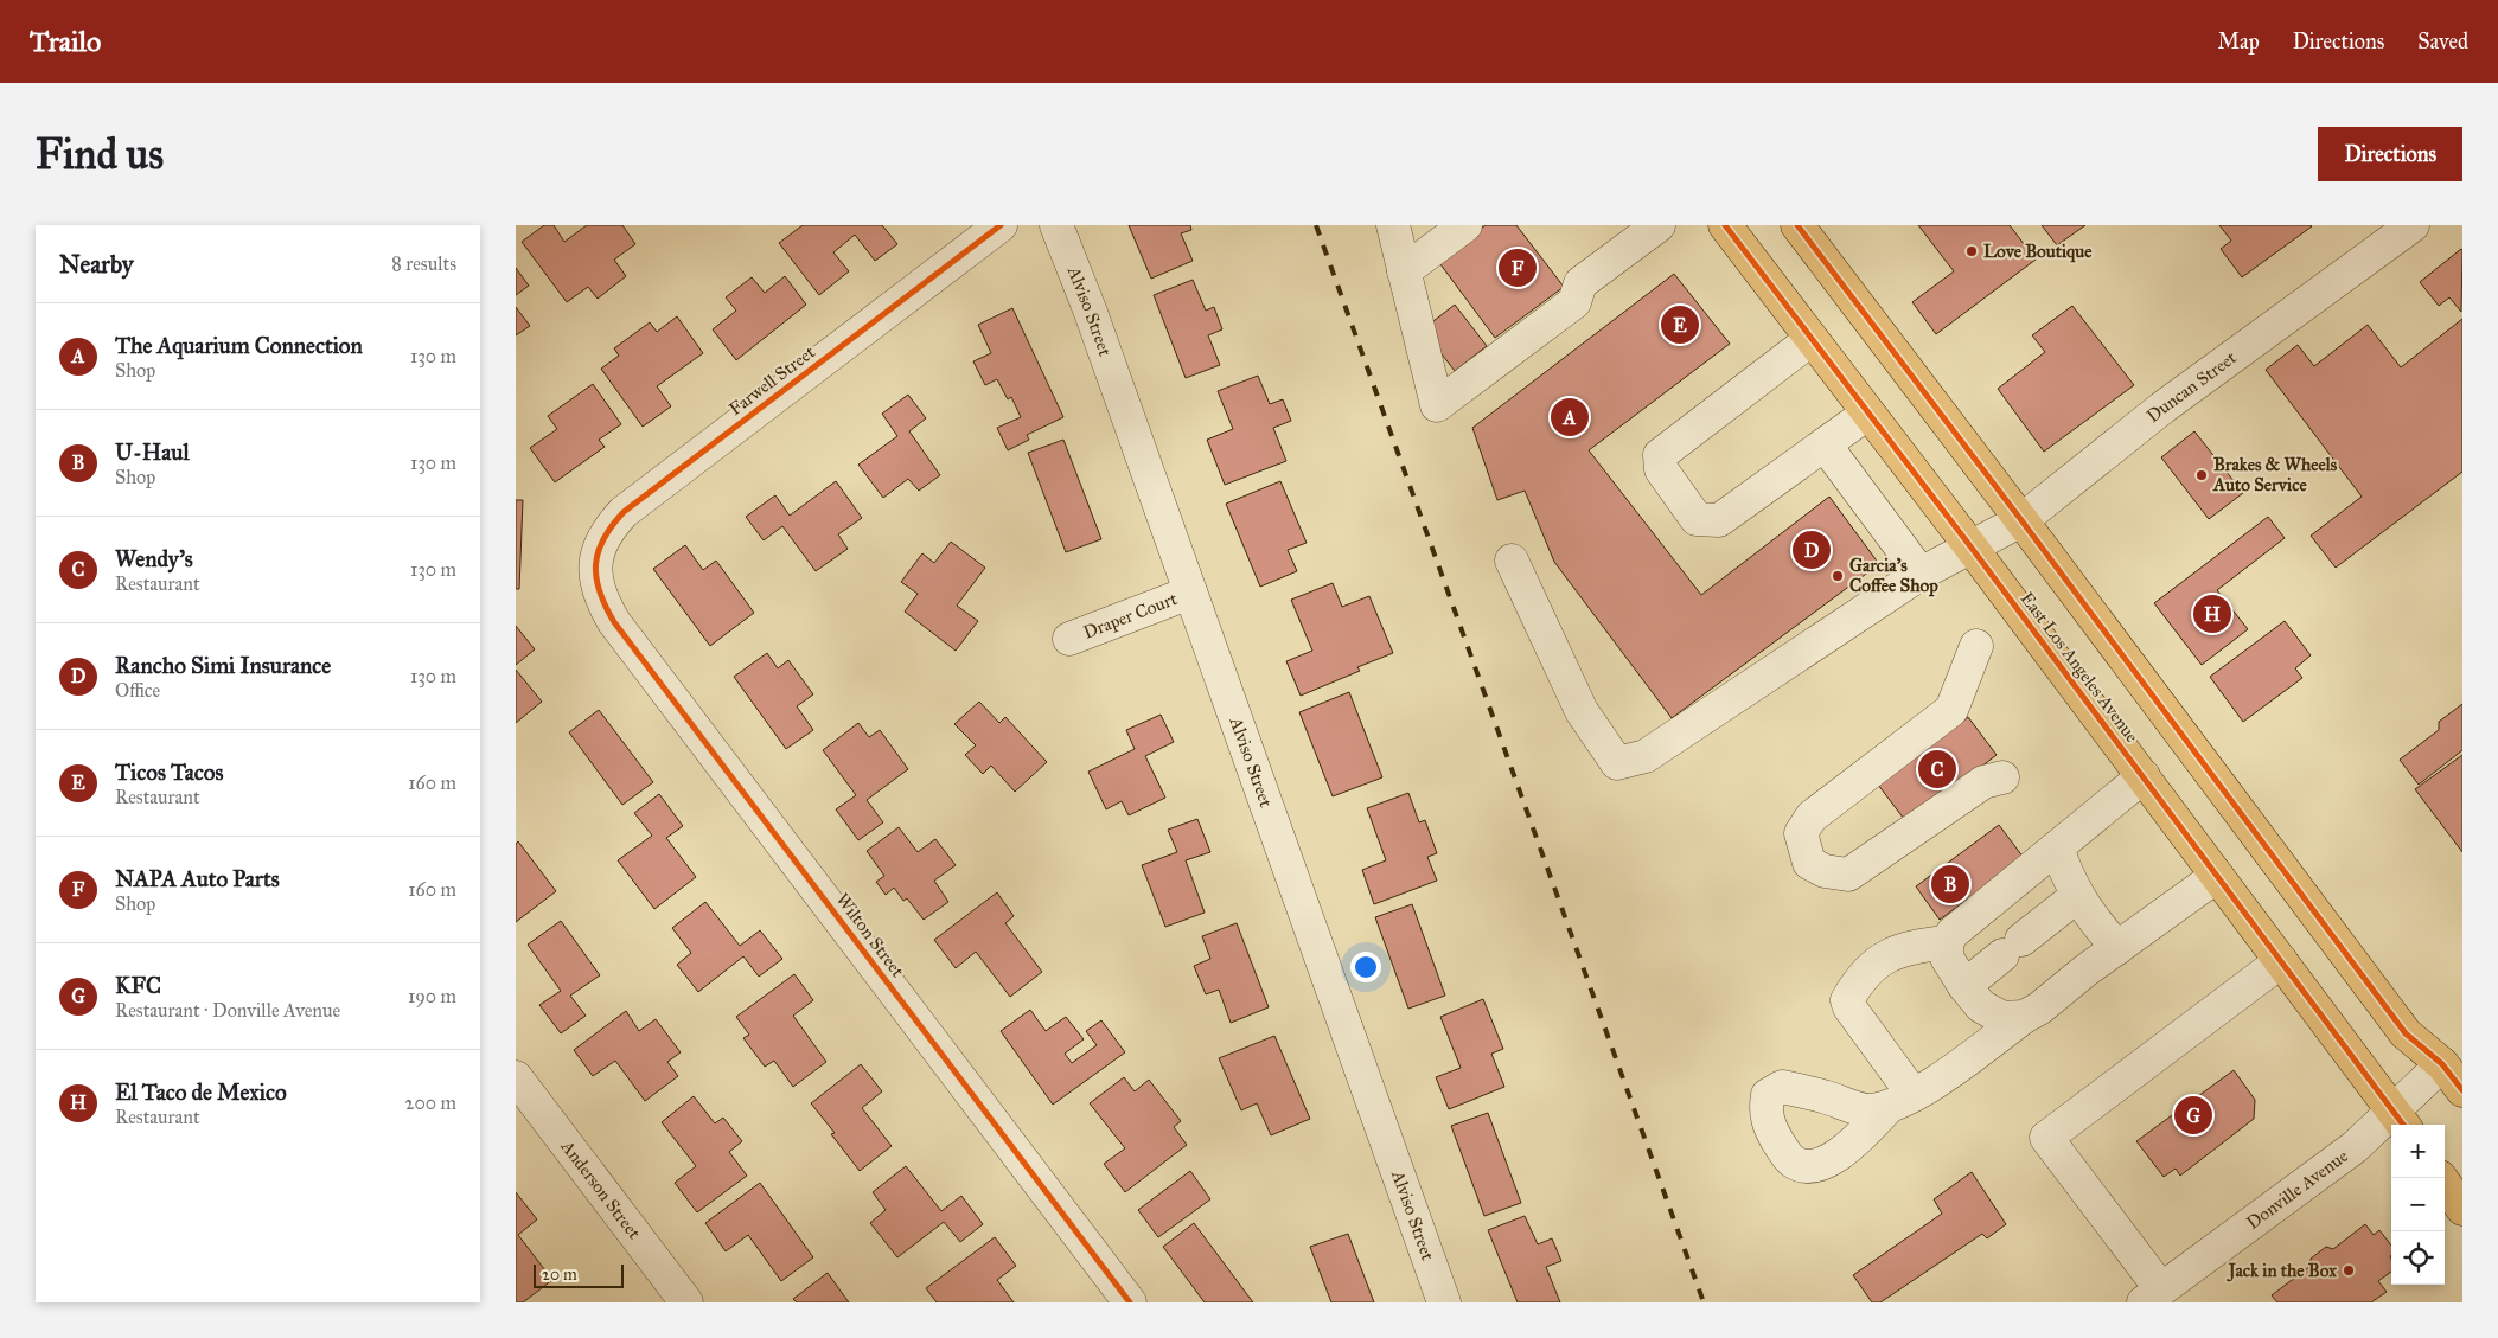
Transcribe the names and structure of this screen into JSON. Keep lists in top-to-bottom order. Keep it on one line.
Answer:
{"streets":{"main road":["East Los Angeles Avenue"],"street":["Alviso Street","Farwell Street","Duncan Street","Draper Court","Wilton Street","Donville Avenue","Anderson Street"]},"crossings":[["Alviso Street","Draper Court"],["Farwell Street","Wilton Street"],["Duncan Street","East Los Angeles Avenue"],["East Los Angeles Avenue","Donville Avenue"]],"places":["Love Boutique","Brakes & Wheels Auto Service","Garcia's Coffee Shop","Jack in the Box"],"scale_bar":"20 m","page":{"header":"Trailo","nav":["Map","Directions","Saved"],"buttons":"Directions","title":"Find us","heading":["Nearby","8 results"],"pins":["F","E","A","D","H","C","B","G"],"list":[{"mark":"A","name":"The Aquarium Connection","note":"Shop","value":"130 m"},{"mark":"B","name":"U-Haul","note":"Shop","value":"130 m"},{"mark":"C","name":"Wendy's","note":"Restaurant","value":"130 m"},{"mark":"D","name":"Rancho Simi Insurance","note":"Office","value":"130 m"},{"mark":"E","name":"Ticos Tacos","note":"Restaurant","value":"160 m"},{"mark":"F","name":"NAPA Auto Parts","note":"Shop","value":"160 m"},{"mark":"G","name":"KFC","note":"Restaurant · Donville Avenue","value":"190 m"},{"mark":"H","name":"El Taco de Mexico","note":"Restaurant","value":"200 m"}],"map_buttons":["+","−"],"scale":"20 m"}}
